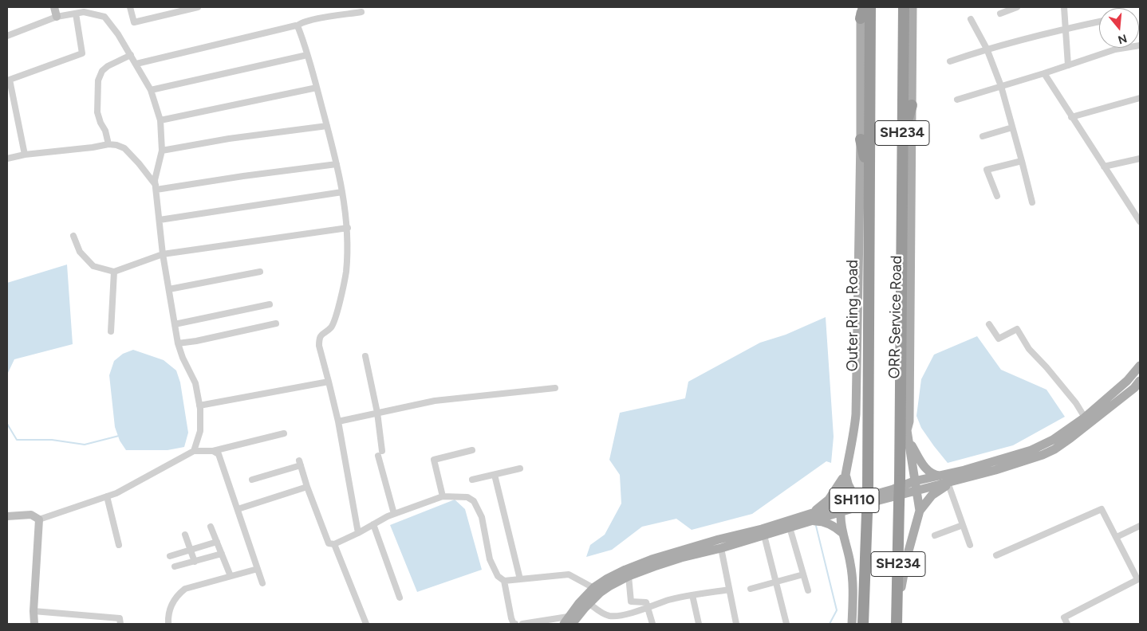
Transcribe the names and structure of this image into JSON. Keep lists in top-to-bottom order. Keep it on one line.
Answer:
{"streets":{"highway":["SH234","Outer Ring Road"],"main road":["ORR Service Road","SH110"]},"crossings":[["Outer Ring Road","SH110"],["ORR Service Road","SH110"]],"north":"bottom"}
